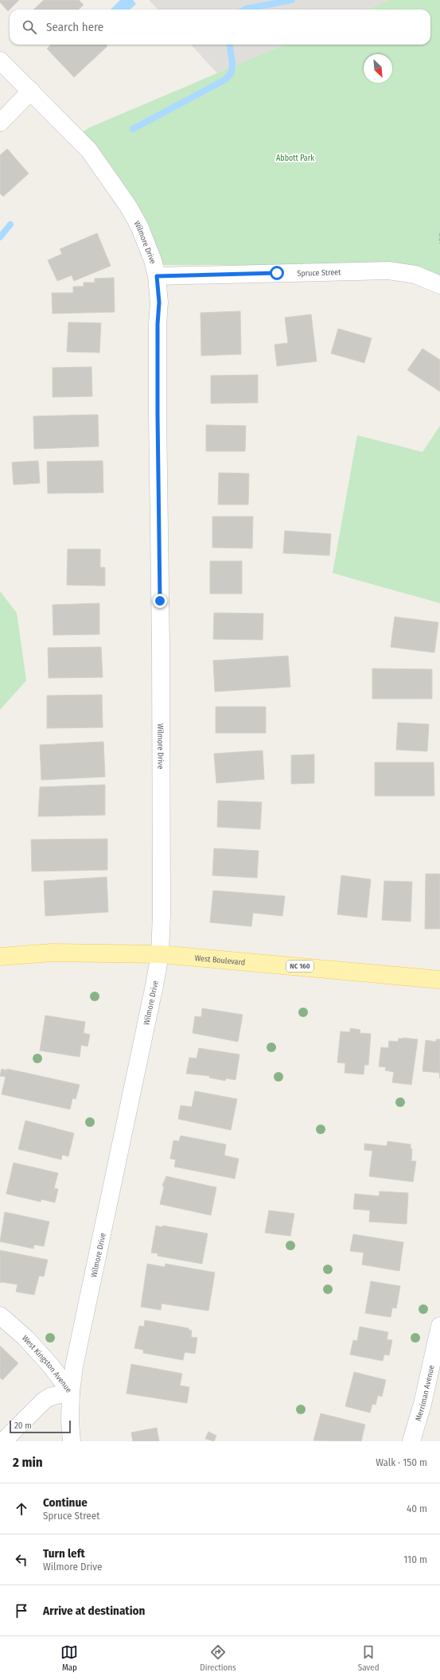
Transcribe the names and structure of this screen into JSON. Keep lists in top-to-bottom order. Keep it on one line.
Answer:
{"streets":{"main road":["West Boulevard","NC 160"],"street":["Wilmore Drive","Spruce Street","West Kingston Avenue","Merriman Avenue"]},"crossings":[["Wilmore Drive","Spruce Street"],["Wilmore Drive","West Boulevard"],["Wilmore Drive","West Kingston Avenue"]],"parks":["Abbott Park"],"scale_bar":"20 m","north":"bottom right","page":{"search":"Search here","scale":"20 m","heading":["2 min","Walk · 150 m"],"list":[["Continue","Spruce Street","40 m"],["Turn left","Wilmore Drive","110 m"],"Arrive at destination"],"nav":["Map","Directions","Saved"]}}
